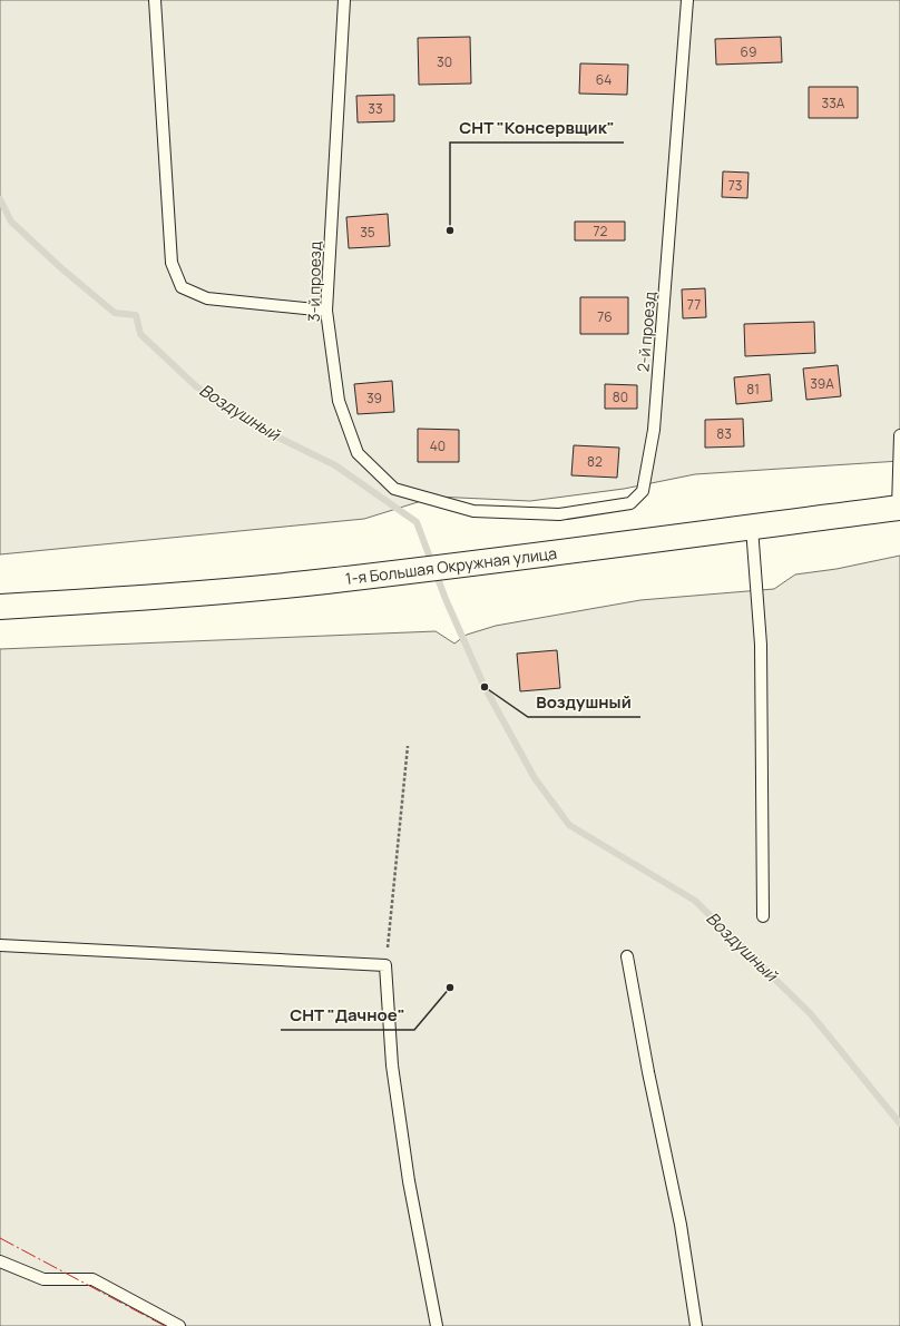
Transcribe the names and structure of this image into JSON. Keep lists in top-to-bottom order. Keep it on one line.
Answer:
{"streets":{"street":["1-я Большая Окружная улица"],"lane":["3-й проезд","2-й проезд"]},"crossings":[["3-й проезд","2-й проезд"]],"water":["Воздушный"],"places":["СНТ \"Консервщик\"","Воздушный","СНТ \"Дачное\""],"house_numbers":["69","30","64","33А","33","73","72","35","77","76","39А","81","80","39","83","40","82"]}
